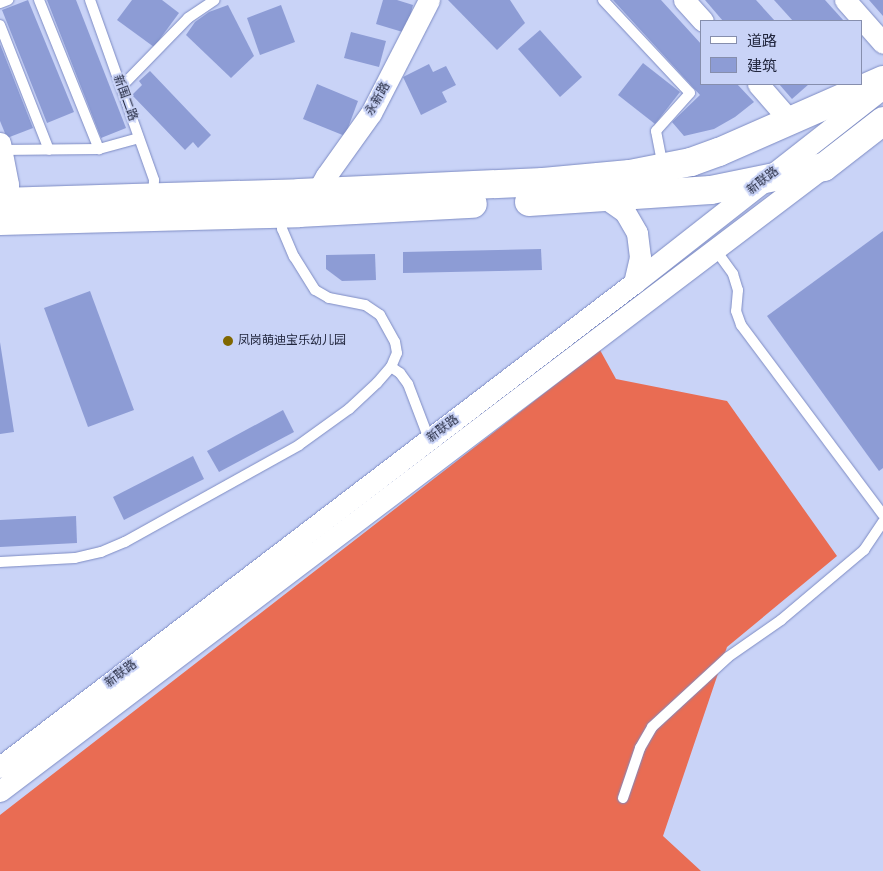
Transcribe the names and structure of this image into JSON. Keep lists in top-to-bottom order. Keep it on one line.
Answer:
{"streets":{"street":["永新路","新联路"],"lane":["新围二路"]},"places":["凤岗萌迪宝乐幼儿园"],"legend":["道路","建筑"]}
